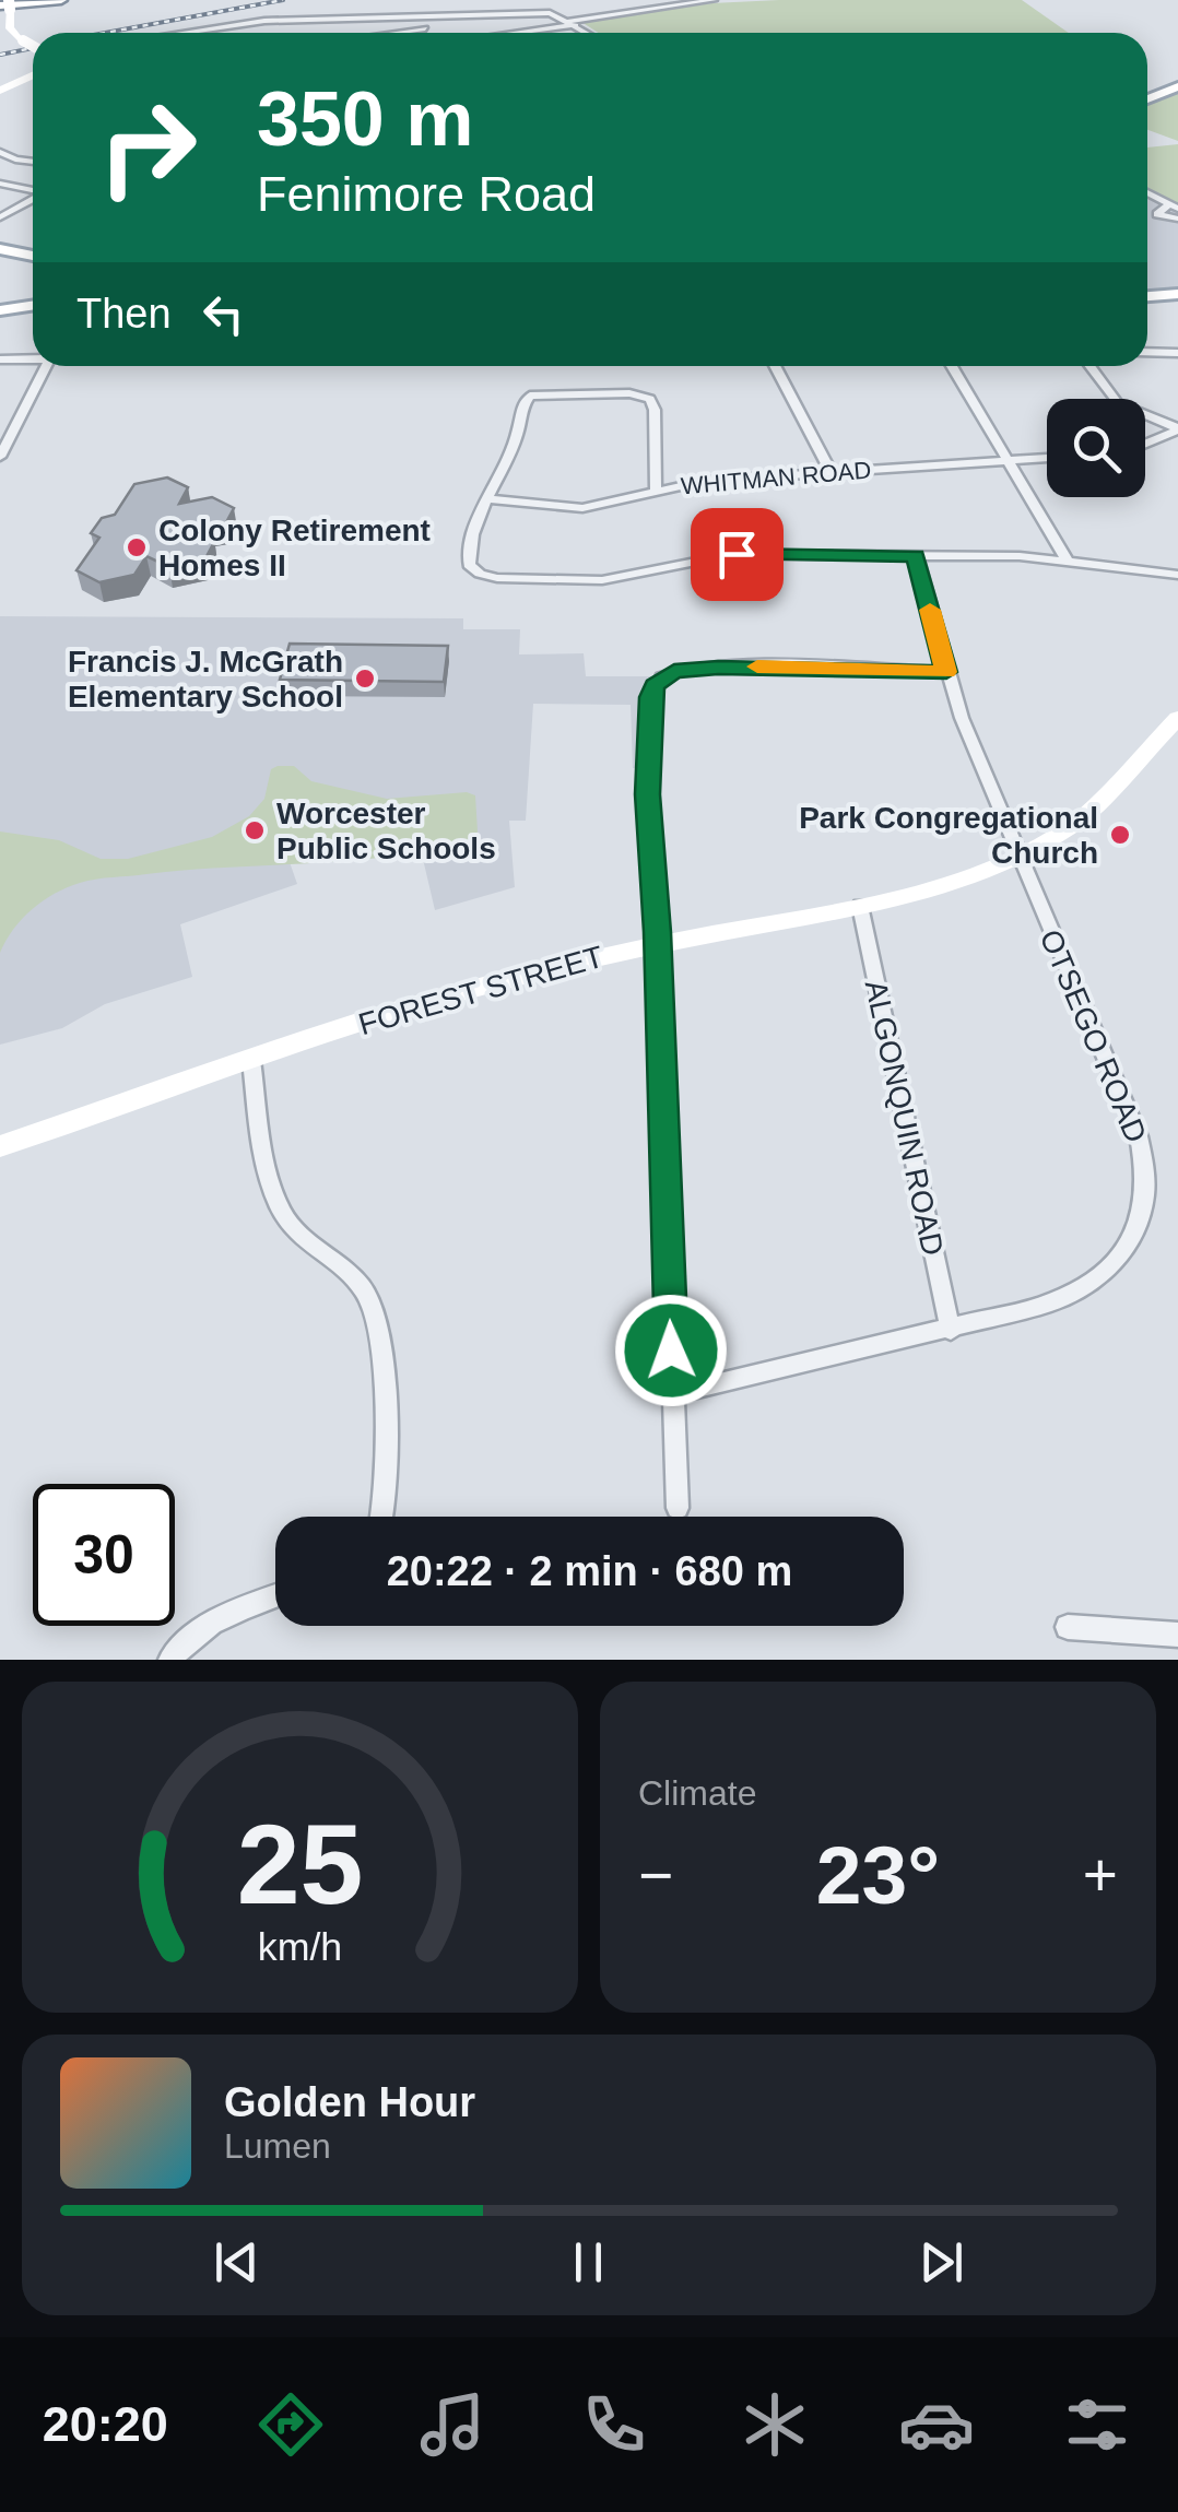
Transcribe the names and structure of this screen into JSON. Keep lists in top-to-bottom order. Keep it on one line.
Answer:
{"streets":{"main road":["FOREST STREET"],"street":["WHITMAN ROAD","OTSEGO ROAD","ALGONQUIN ROAD"]},"crossings":[["FOREST STREET","OTSEGO ROAD"],["FOREST STREET","ALGONQUIN ROAD"],["OTSEGO ROAD","ALGONQUIN ROAD"]],"places":["Colony Retirement Homes II","Francis J. McGrath Elementary School","Worcester Public Schools","Park Congregational Church"],"page":{"turn":["350 m","Fenimore Road"],"then":"Then","limit":"30","trip":"20:22 · 2 min · 680 m","tile":"Climate","heat":["−","23°","+"],"song":["Golden Hour","Lumen"],"tabs":"20:20","gauge":["25","km/h"]}}
